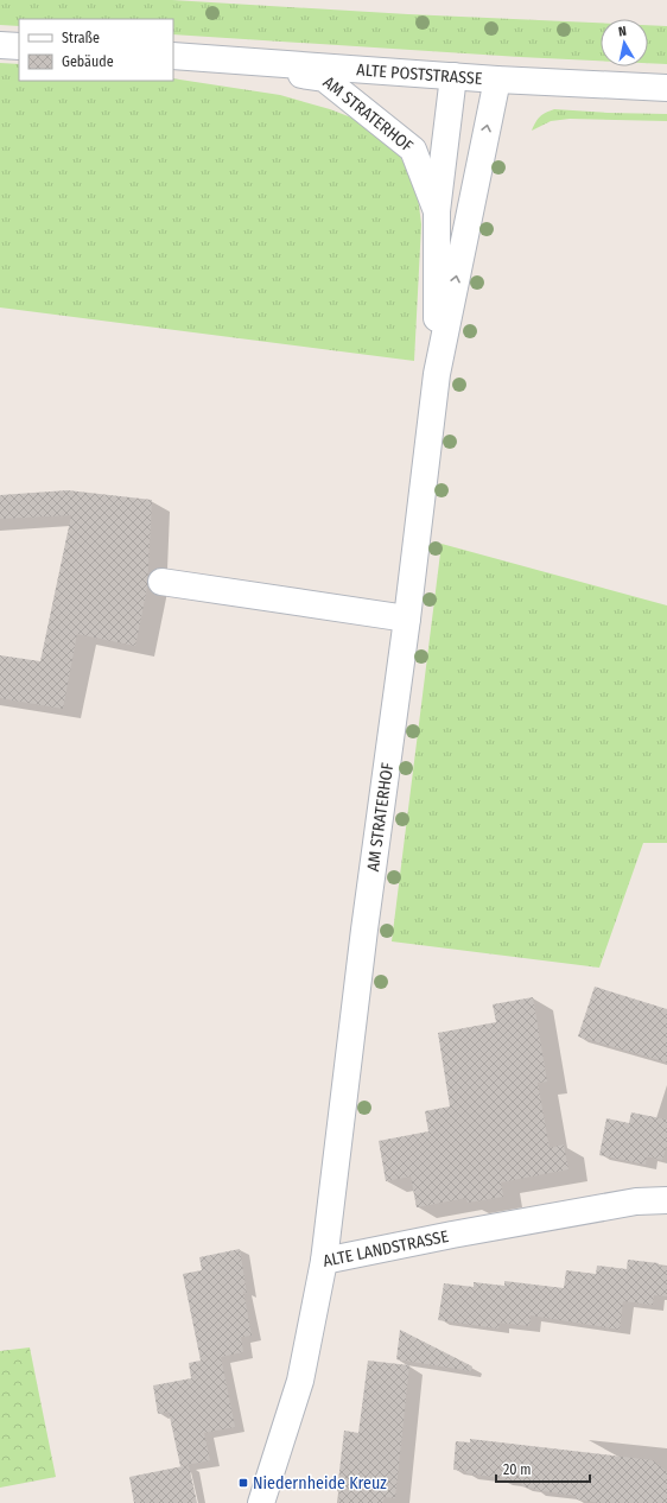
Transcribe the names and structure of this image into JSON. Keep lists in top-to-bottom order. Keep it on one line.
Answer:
{"streets":{"street":["ALTE POSTSTRASSE","AM STRATERHOF","ALTE LANDSTRASSE"]},"crossings":[["ALTE POSTSTRASSE","AM STRATERHOF"],["AM STRATERHOF","ALTE LANDSTRASSE"]],"places":{"transit":["Niedernheide Kreuz"]},"legend":["Straße","Gebäude"],"scale_bar":"20 m","north":"top"}
